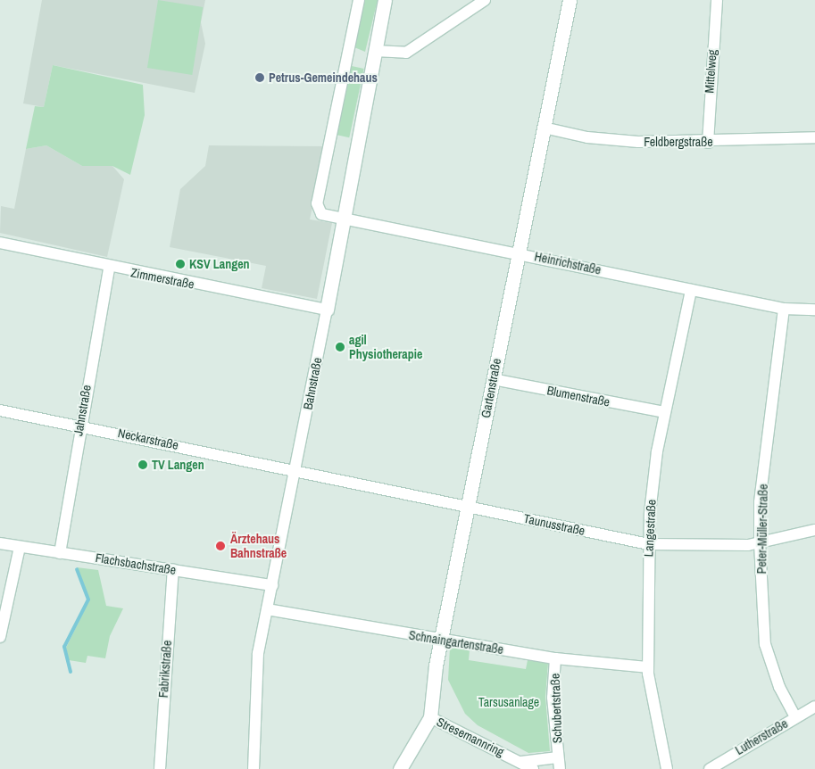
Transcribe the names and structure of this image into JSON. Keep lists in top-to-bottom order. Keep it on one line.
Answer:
{"streets":{"street":["Mittelweg","Feldbergstraße","Heinrichstraße","Zimmerstraße","Bahnstraße","Gartenstraße","Blumenstraße","Jahnstraße","Neckarstraße","Taunusstraße","Langestraße","Peter-Müller-Straße","Flachsbachstraße","Schnaingartenstraße","Fabrikstraße","Schubertstraße","Stresemannring","Lutherstraße"]},"crossings":[["Mittelweg","Feldbergstraße"],["Feldbergstraße","Gartenstraße"],["Heinrichstraße","Bahnstraße"],["Heinrichstraße","Gartenstraße"],["Heinrichstraße","Langestraße"],["Heinrichstraße","Peter-Müller-Straße"],["Zimmerstraße","Bahnstraße"],["Zimmerstraße","Jahnstraße"],["Bahnstraße","Neckarstraße"],["Bahnstraße","Taunusstraße"],["Bahnstraße","Flachsbachstraße"],["Bahnstraße","Schnaingartenstraße"],["Gartenstraße","Blumenstraße"],["Gartenstraße","Taunusstraße"],["Gartenstraße","Schnaingartenstraße"],["Gartenstraße","Stresemannring"],["Blumenstraße","Langestraße"],["Jahnstraße","Neckarstraße"],["Jahnstraße","Flachsbachstraße"],["Neckarstraße","Taunusstraße"],["Taunusstraße","Langestraße"],["Taunusstraße","Peter-Müller-Straße"],["Langestraße","Schnaingartenstraße"],["Peter-Müller-Straße","Lutherstraße"],["Flachsbachstraße","Fabrikstraße"],["Schnaingartenstraße","Schubertstraße"],["Schubertstraße","Stresemannring"]],"parks":["Tarsusanlage"],"places":["Petrus-Gemeindehaus","KSV Langen","agil Physiotherapie","TV Langen","Ärztehaus Bahnstraße"]}
